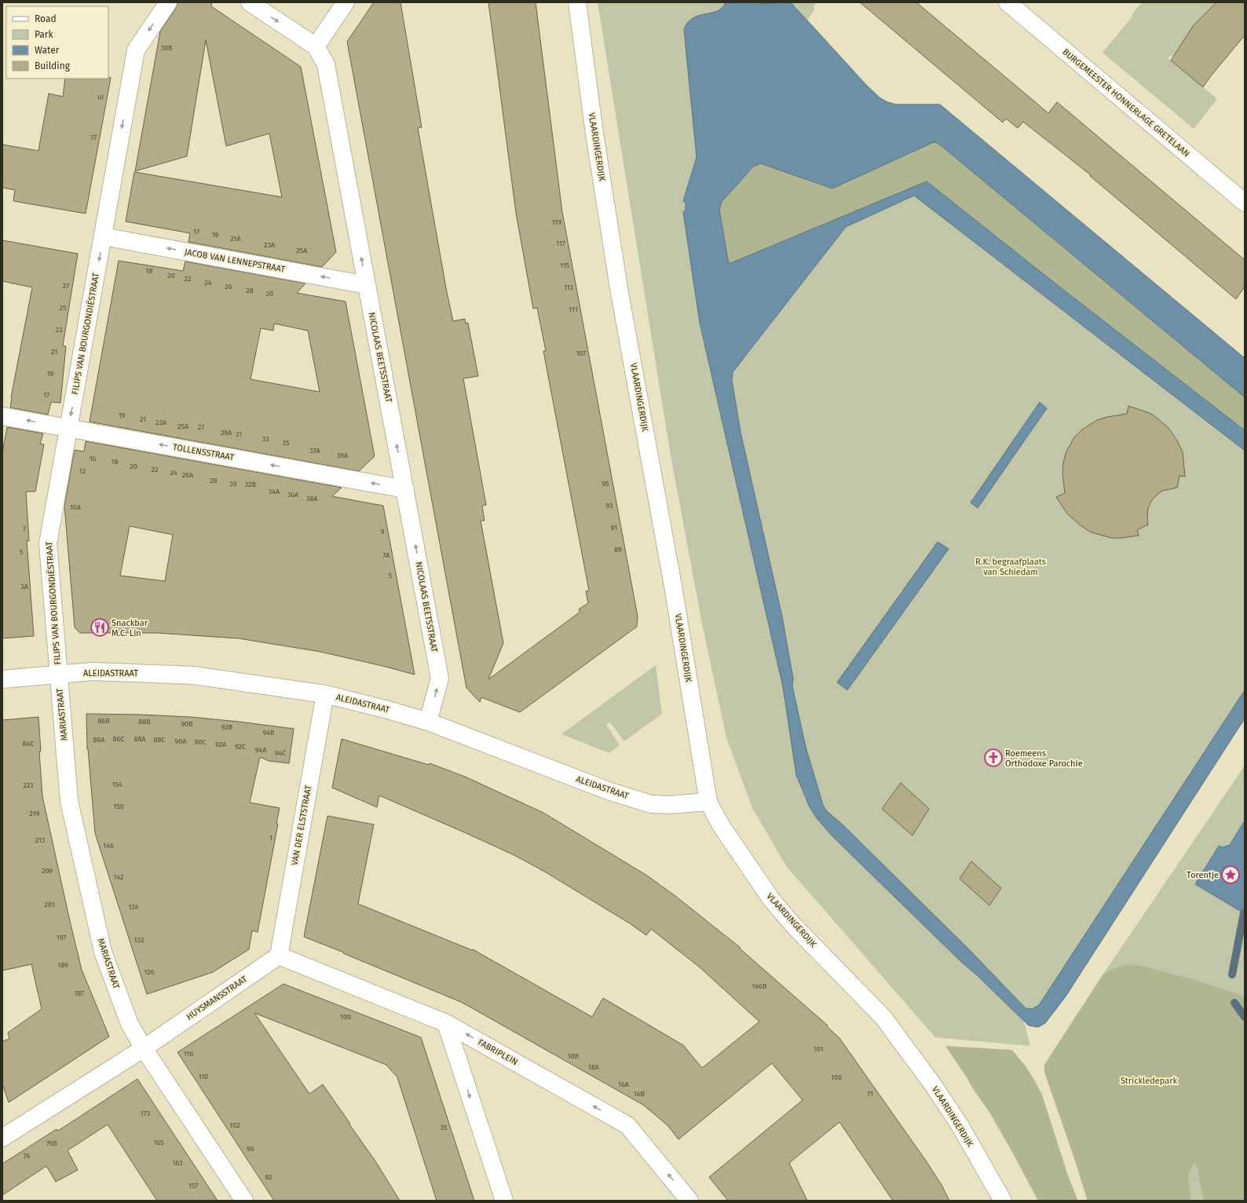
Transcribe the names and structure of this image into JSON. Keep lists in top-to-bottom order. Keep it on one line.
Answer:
{"streets":{"street":["BURGEMEESTER HONNERLAGE GRETELAAN","VLAARDINGERDIJK","JACOB VAN LENNEPSTRAAT","FILIPS VAN BOURGONDIËSTRAAT","NICOLAAS BEETSSTRAAT","TOLLENSSTRAAT","ALEIDASTRAAT","MARIASTRAAT","VAN DER ELSTSTRAAT","HUYSMANSSTRAAT","FABRIPLEIN"]},"crossings":[["VLAARDINGERDIJK","ALEIDASTRAAT"],["JACOB VAN LENNEPSTRAAT","FILIPS VAN BOURGONDIËSTRAAT"],["JACOB VAN LENNEPSTRAAT","NICOLAAS BEETSSTRAAT"],["FILIPS VAN BOURGONDIËSTRAAT","TOLLENSSTRAAT"],["FILIPS VAN BOURGONDIËSTRAAT","ALEIDASTRAAT"],["FILIPS VAN BOURGONDIËSTRAAT","MARIASTRAAT"],["NICOLAAS BEETSSTRAAT","TOLLENSSTRAAT"],["NICOLAAS BEETSSTRAAT","ALEIDASTRAAT"],["ALEIDASTRAAT","MARIASTRAAT"],["ALEIDASTRAAT","VAN DER ELSTSTRAAT"],["MARIASTRAAT","HUYSMANSSTRAAT"],["VAN DER ELSTSTRAAT","HUYSMANSSTRAAT"]],"one_way":["JACOB VAN LENNEPSTRAAT","FILIPS VAN BOURGONDIËSTRAAT","NICOLAAS BEETSSTRAAT","TOLLENSSTRAAT","FABRIPLEIN"],"parks":["R.K. begraafplaats van Schiedam","Strickledepark"],"places":{"restaurant":["Snackbar M.C. Lin"],"church":["Roemeens Orthodoxe Parochie"],"place":["Torentje"]},"house_numbers":["30B","41","37","119","17","19","21A","117","23A","25A","115","18","20","22","24","27","26","113","28","30","25","111","23","21","107","19","17","19","21","23A","25A","27","29A","31","33","35","37A","39A","16","18","20","22","12","24","26A","28","30","95","32B","34A","36A","38A","93","10A","91","7","9","89","5","7A","5","3A","86B","88B","90B","92B","94B","86C","88A","86A","88C","90A","90C","84C","92A","92C","94A","94C","154","223","150","219","1","213","146","209","142","201","134","197","132","189","126","146B","187","100","101","116","18B","18A","110","100","16A","14B","71","173","102","35","165","76B","96","74","163","92","157"],"legend":["Road","Park","Water","Building"]}
